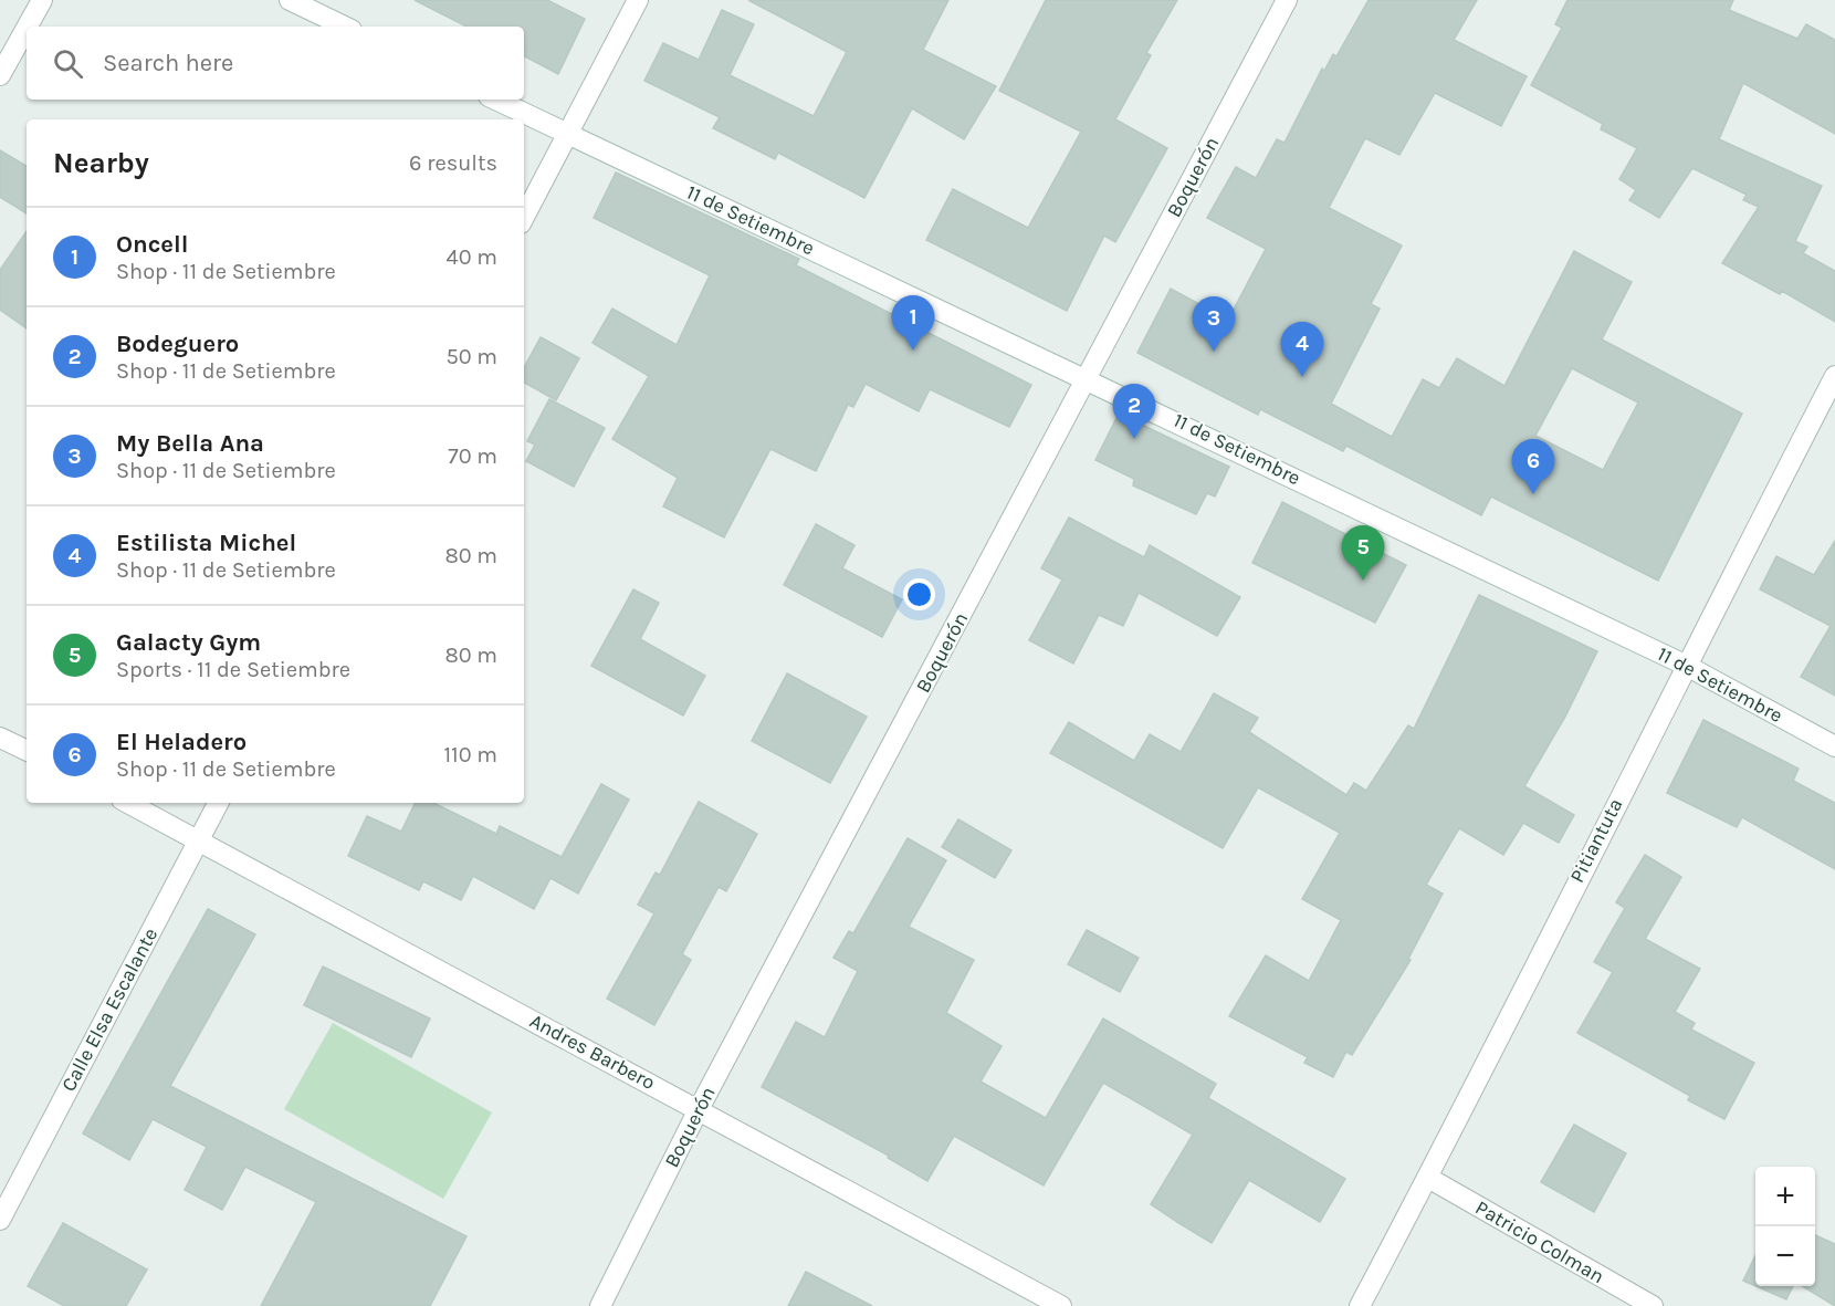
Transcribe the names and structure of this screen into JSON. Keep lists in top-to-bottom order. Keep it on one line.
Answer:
{"streets":{"street":["Boquerón","11 de Setiembre","Pitiantuta","Calle Elsa Escalante","Andres Barbero","Patricio Colman"]},"crossings":[["Boquerón","11 de Setiembre"],["Boquerón","Andres Barbero"],["11 de Setiembre","Pitiantuta"],["Pitiantuta","Patricio Colman"],["Calle Elsa Escalante","Andres Barbero"]],"page":{"search":"Search here","heading":["Nearby","6 results"],"list":[{"mark":"1","name":"Oncell","note":"Shop · 11 de Setiembre","value":"40 m"},{"mark":"2","name":"Bodeguero","note":"Shop · 11 de Setiembre","value":"50 m"},{"mark":"3","name":"My Bella Ana","note":"Shop · 11 de Setiembre","value":"70 m"},{"mark":"4","name":"Estilista Michel","note":"Shop · 11 de Setiembre","value":"80 m"},{"mark":"5","name":"Galacty Gym","note":"Sports · 11 de Setiembre","value":"80 m"},{"mark":"6","name":"El Heladero","note":"Shop · 11 de Setiembre","value":"110 m"}],"pins":["1","3","4","2","6","5"],"map_buttons":["+","−"]}}
